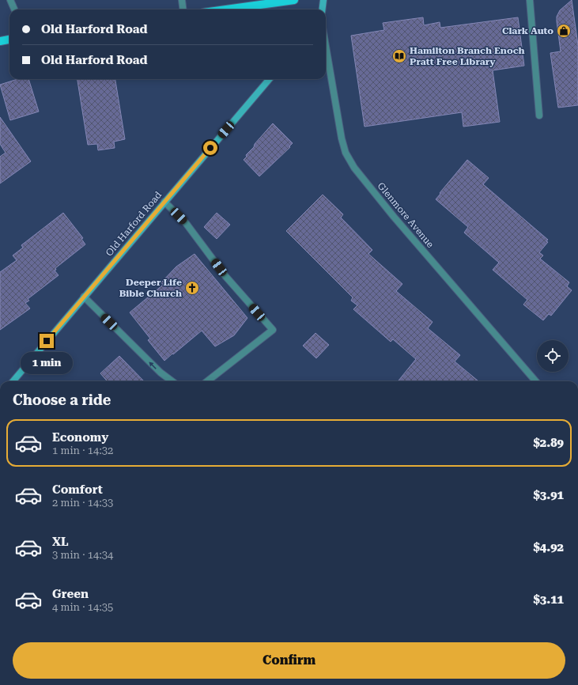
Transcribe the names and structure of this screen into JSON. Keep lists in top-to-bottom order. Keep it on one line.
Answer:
{"streets":{"street":["Glenmore Avenue","Old Harford Road"]},"places":{"shop":["Clark Auto"],"library":["Hamilton Branch Enoch Pratt Free Library"],"church":["Deeper Life Bible Church"]},"page":{"banner":["Old Harford Road","Old Harford Road"],"bubble":"1 min","heading":"Choose a ride","list":[{"name":"Economy","note":"1 min · 14:32","value":"$2.89"},{"name":"Comfort","note":"2 min · 14:33","value":"$3.91"},{"name":"XL","note":"3 min · 14:34","value":"$4.92"},{"name":"Green","note":"4 min · 14:35","value":"$3.11"}],"buttons":"Confirm"}}
